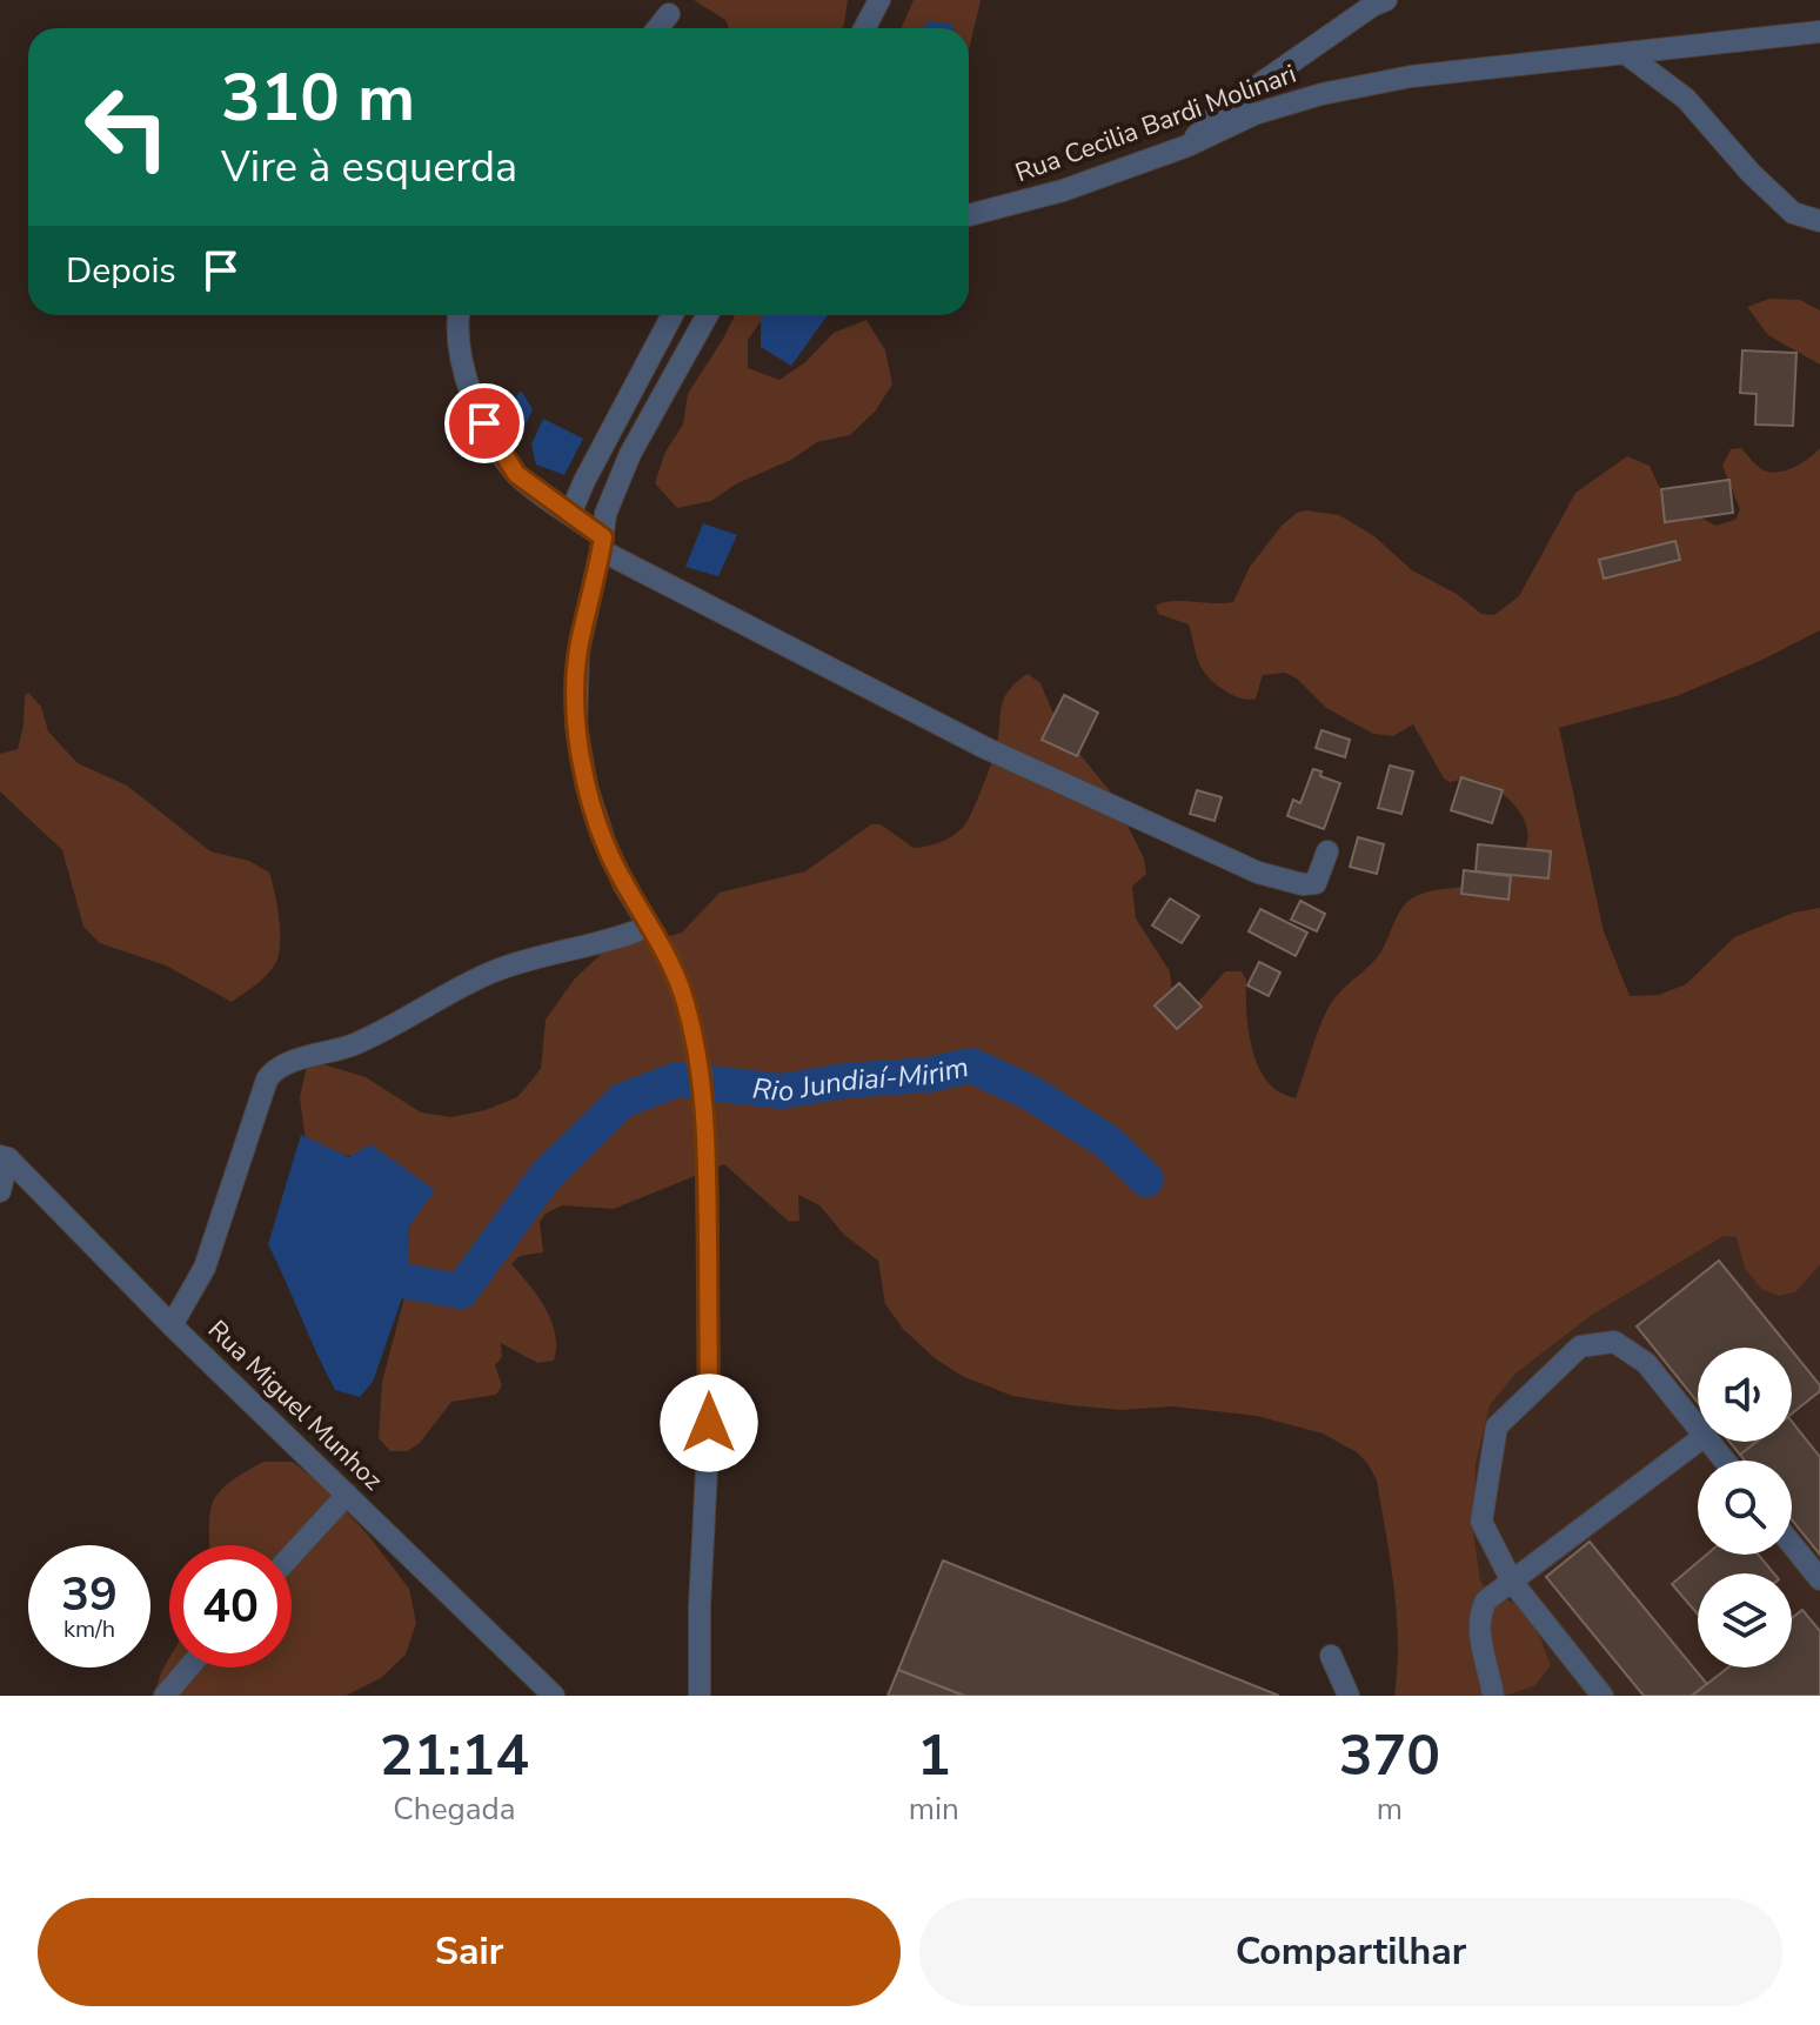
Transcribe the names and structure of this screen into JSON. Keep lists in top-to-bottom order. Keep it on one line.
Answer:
{"streets":{"street":["Rua Cecilia Bardi Molinari","Rua Miguel Munhoz"]},"water":["Rio Jundiaí-Mirim"],"page":{"turn":["310 m","Vire à esquerda"],"then":"Depois","speed":"39 km/h","limit":"40","eta":["21:14","Chegada","1","min","370","m"],"buttons":["Sair","Compartilhar"]}}
